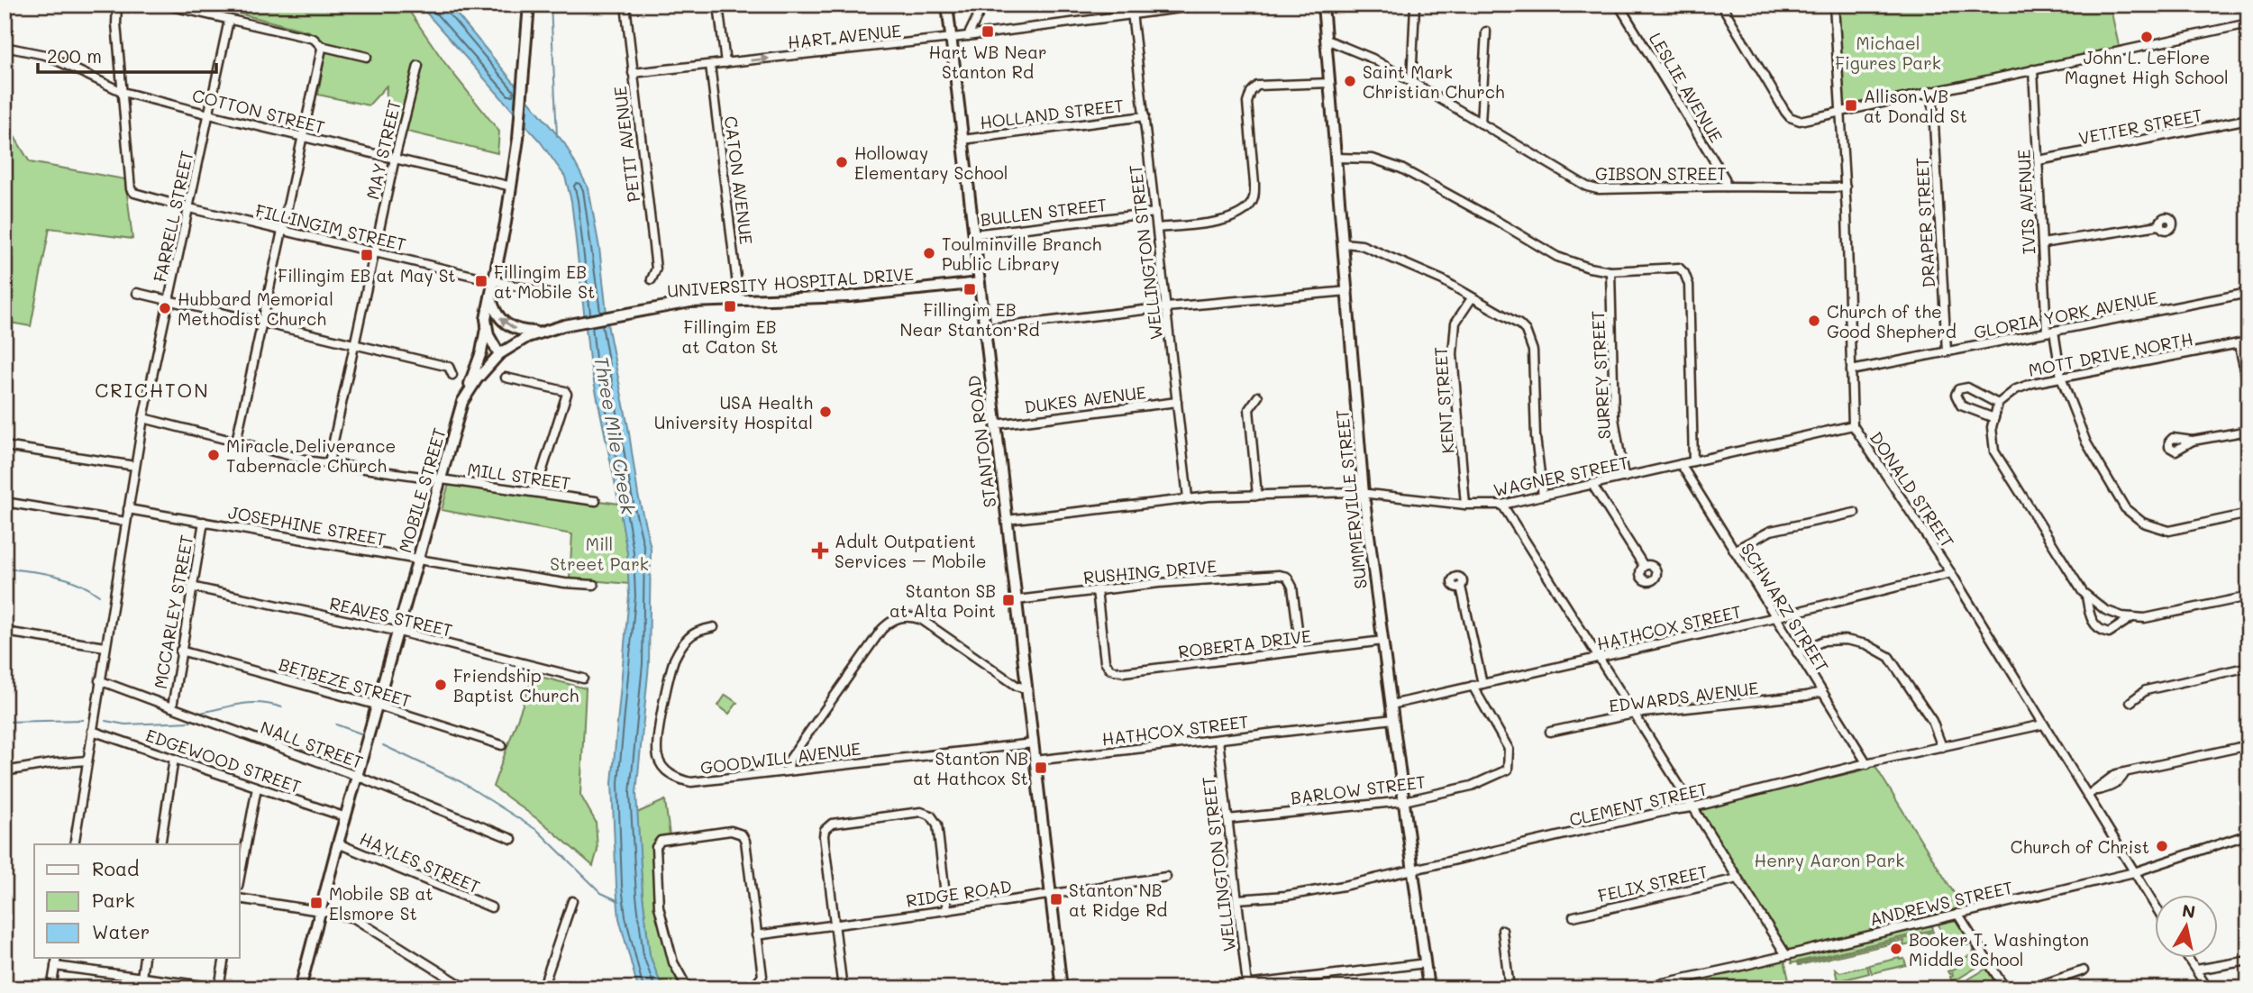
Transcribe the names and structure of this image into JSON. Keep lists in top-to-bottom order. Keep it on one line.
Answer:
{"streets":{"street":["HART AVENUE","LESLIE AVENUE","COTTON STREET","HOLLAND STREET","VETTER STREET","PETIT AVENUE","MAY STREET","GIBSON STREET","CATON AVENUE","IVIS AVENUE","BULLEN STREET","FARRELL STREET","DRAPER STREET","FILLINGIM STREET","WELLINGTON STREET","UNIVERSITY HOSPITAL DRIVE","GLORIA YORK AVENUE","MOTT DRIVE NORTH","SURREY STREET","DUKES AVENUE","KENT STREET","STANTON ROAD","MILL STREET","WAGNER STREET","DONALD STREET","MOBILE STREET","SUMMERVILLE STREET","JOSEPHINE STREET","RUSHING DRIVE","SCHWARZ STREET","MCCARLEY STREET","REAVES STREET","HATHCOX STREET","ROBERTA DRIVE","BETBEZE STREET","EDWARDS AVENUE","NALL STREET","GOODWILL AVENUE","EDGEWOOD STREET","BARLOW STREET","CLEMENT STREET","HAYLES STREET","FELIX STREET","RIDGE ROAD","ANDREWS STREET"]},"crossings":[["HART AVENUE","PETIT AVENUE"],["HART AVENUE","CATON AVENUE"],["HART AVENUE","WELLINGTON STREET"],["HART AVENUE","STANTON ROAD"],["LESLIE AVENUE","GIBSON STREET"],["COTTON STREET","MAY STREET"],["COTTON STREET","FARRELL STREET"],["COTTON STREET","FILLINGIM STREET"],["HOLLAND STREET","WELLINGTON STREET"],["HOLLAND STREET","STANTON ROAD"],["VETTER STREET","IVIS AVENUE"],["MAY STREET","FILLINGIM STREET"],["MAY STREET","MILL STREET"],["GIBSON STREET","DONALD STREET"],["GIBSON STREET","SUMMERVILLE STREET"],["CATON AVENUE","UNIVERSITY HOSPITAL DRIVE"],["IVIS AVENUE","GLORIA YORK AVENUE"],["IVIS AVENUE","MOTT DRIVE NORTH"],["BULLEN STREET","WELLINGTON STREET"],["BULLEN STREET","STANTON ROAD"],["FARRELL STREET","FILLINGIM STREET"],["FARRELL STREET","MILL STREET"],["FARRELL STREET","JOSEPHINE STREET"],["FARRELL STREET","NALL STREET"],["FARRELL STREET","EDGEWOOD STREET"],["DRAPER STREET","GLORIA YORK AVENUE"],["WELLINGTON STREET","DUKES AVENUE"],["WELLINGTON STREET","WAGNER STREET"],["WELLINGTON STREET","HATHCOX STREET"],["WELLINGTON STREET","BARLOW STREET"],["WELLINGTON STREET","CLEMENT STREET"],["UNIVERSITY HOSPITAL DRIVE","STANTON ROAD"],["UNIVERSITY HOSPITAL DRIVE","MOBILE STREET"],["GLORIA YORK AVENUE","DONALD STREET"],["SURREY STREET","WAGNER STREET"],["DUKES AVENUE","STANTON ROAD"],["KENT STREET","WAGNER STREET"],["STANTON ROAD","WAGNER STREET"],["STANTON ROAD","RUSHING DRIVE"],["STANTON ROAD","HATHCOX STREET"],["STANTON ROAD","GOODWILL AVENUE"],["STANTON ROAD","RIDGE ROAD"],["MILL STREET","MOBILE STREET"],["WAGNER STREET","DONALD STREET"],["WAGNER STREET","SUMMERVILLE STREET"],["WAGNER STREET","SCHWARZ STREET"],["DONALD STREET","HATHCOX STREET"],["DONALD STREET","CLEMENT STREET"],["DONALD STREET","ANDREWS STREET"],["MOBILE STREET","JOSEPHINE STREET"],["MOBILE STREET","REAVES STREET"],["MOBILE STREET","BETBEZE STREET"],["MOBILE STREET","NALL STREET"],["MOBILE STREET","EDGEWOOD STREET"],["MOBILE STREET","HAYLES STREET"],["SUMMERVILLE STREET","HATHCOX STREET"],["SUMMERVILLE STREET","ROBERTA DRIVE"],["SUMMERVILLE STREET","BARLOW STREET"],["SUMMERVILLE STREET","CLEMENT STREET"],["JOSEPHINE STREET","MCCARLEY STREET"],["RUSHING DRIVE","ROBERTA DRIVE"],["SCHWARZ STREET","HATHCOX STREET"],["SCHWARZ STREET","EDWARDS AVENUE"],["SCHWARZ STREET","CLEMENT STREET"],["MCCARLEY STREET","REAVES STREET"],["MCCARLEY STREET","BETBEZE STREET"],["MCCARLEY STREET","NALL STREET"],["HATHCOX STREET","BARLOW STREET"]],"one_way":["HART AVENUE"],"districts":["CRICHTON"],"water":["Three Mile Creek"],"parks":["Michael Figures Park","Mill Street Park","Henry Aaron Park"],"places":{"transit":["Hart WB Near Stanton Rd","Allison WB at Donald St","Fillingim EB at May St","Fillingim EB at Mobile St","Fillingim EB Near Stanton Rd","Fillingim EB at Caton St","Stanton SB at Alta Point","Stanton NB at Hathcox St","Stanton NB at Ridge Rd","Mobile SB at Elsmore St"],"other":["John L. LeFlore Magnet High School","Saint Mark Christian Church","Holloway Elementary School","Toulminville Branch Public Library","Hubbard Memorial Methodist Church","Church of the Good Shepherd","USA Health University Hospital","Miracle Deliverance Tabernacle Church","Friendship Baptist Church","Church of Christ","Booker T. Washington Middle School"],"health":["Adult Outpatient Services – Mobile"]},"legend":["Road","Park","Water"],"scale_bar":"200 m","north":"top"}
